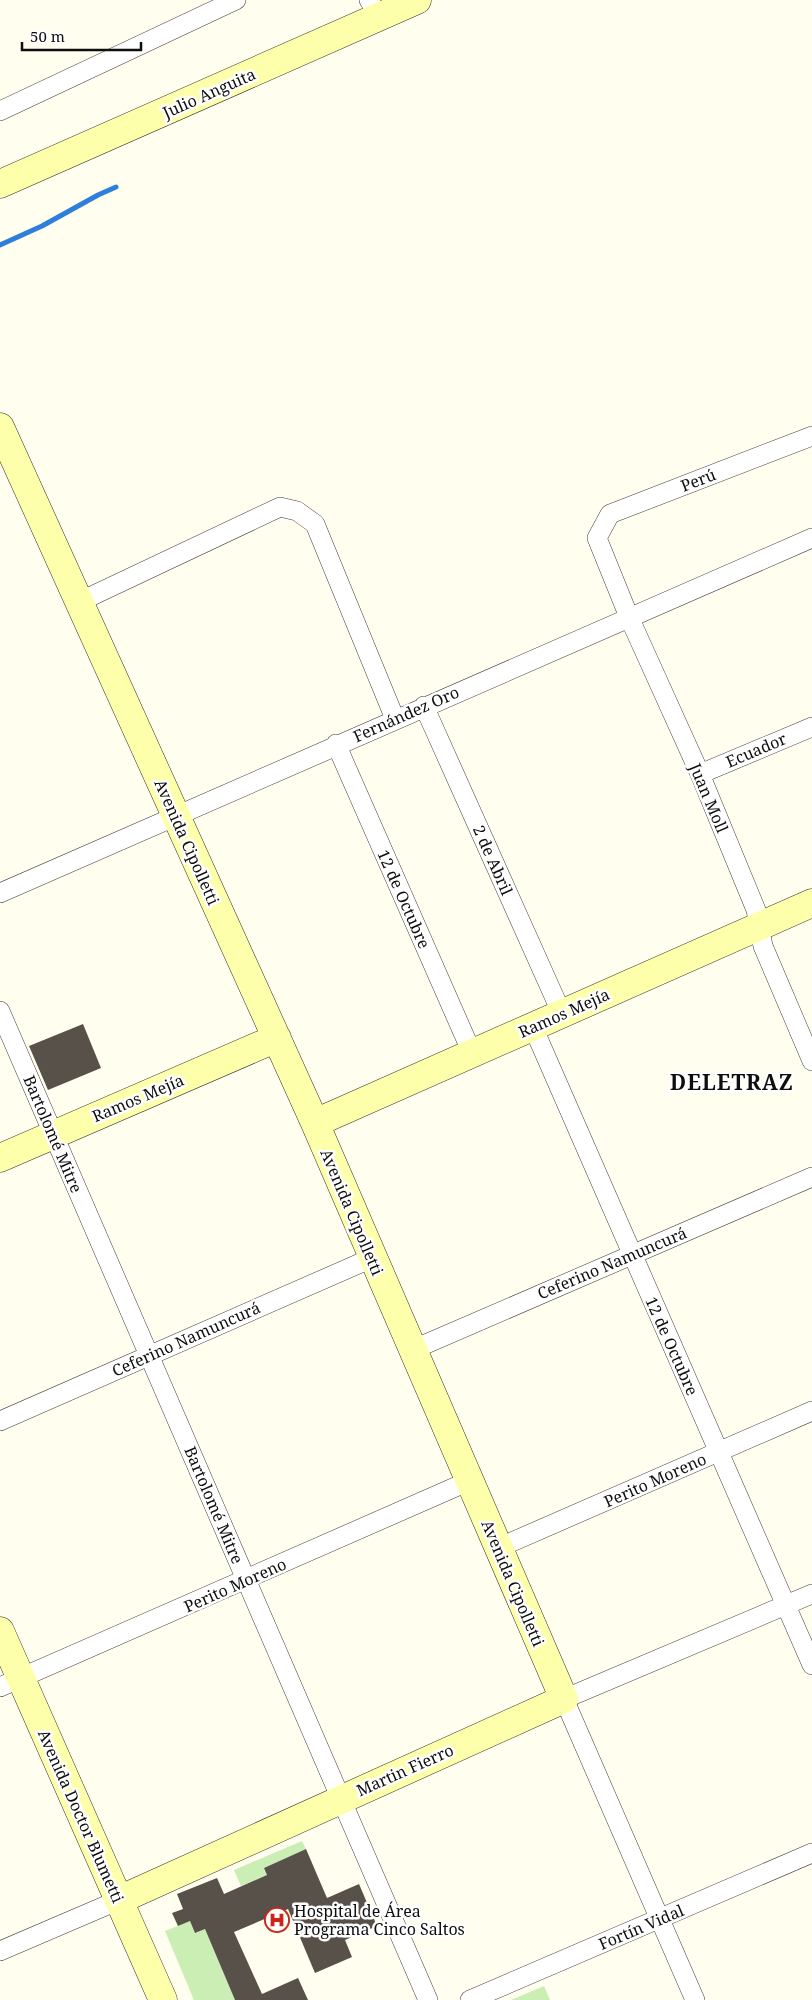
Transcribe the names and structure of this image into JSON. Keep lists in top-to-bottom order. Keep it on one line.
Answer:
{"streets":{"street":["Julio Anguita","Perú","Fernández Oro","Ecuador","Juan Moll","Avenida Cipolletti","2 de Abril","12 de Octubre","Ramos Mejía","Bartolomé Mitre","Ceferino Namuncurá","Perito Moreno","Martin Fierro","Avenida Doctor Blumetti","Fortín Vidal"]},"crossings":[["Perú","Juan Moll"],["Fernández Oro","Juan Moll"],["Fernández Oro","Avenida Cipolletti"],["Fernández Oro","2 de Abril"],["Fernández Oro","12 de Octubre"],["Ecuador","Juan Moll"],["Juan Moll","Ramos Mejía"],["Avenida Cipolletti","Ramos Mejía"],["Avenida Cipolletti","Ceferino Namuncurá"],["Avenida Cipolletti","Perito Moreno"],["Avenida Cipolletti","Martin Fierro"],["Avenida Cipolletti","Fortín Vidal"],["2 de Abril","Ramos Mejía"],["12 de Octubre","Ramos Mejía"],["12 de Octubre","Ceferino Namuncurá"],["12 de Octubre","Perito Moreno"],["12 de Octubre","Martin Fierro"],["Ramos Mejía","Bartolomé Mitre"],["Bartolomé Mitre","Ceferino Namuncurá"],["Bartolomé Mitre","Perito Moreno"],["Bartolomé Mitre","Martin Fierro"],["Perito Moreno","Avenida Doctor Blumetti"],["Martin Fierro","Avenida Doctor Blumetti"]],"districts":["DELETRAZ"],"places":{"hospital":["Hospital de Área Programa Cinco Saltos"]},"scale_bar":"50 m"}
